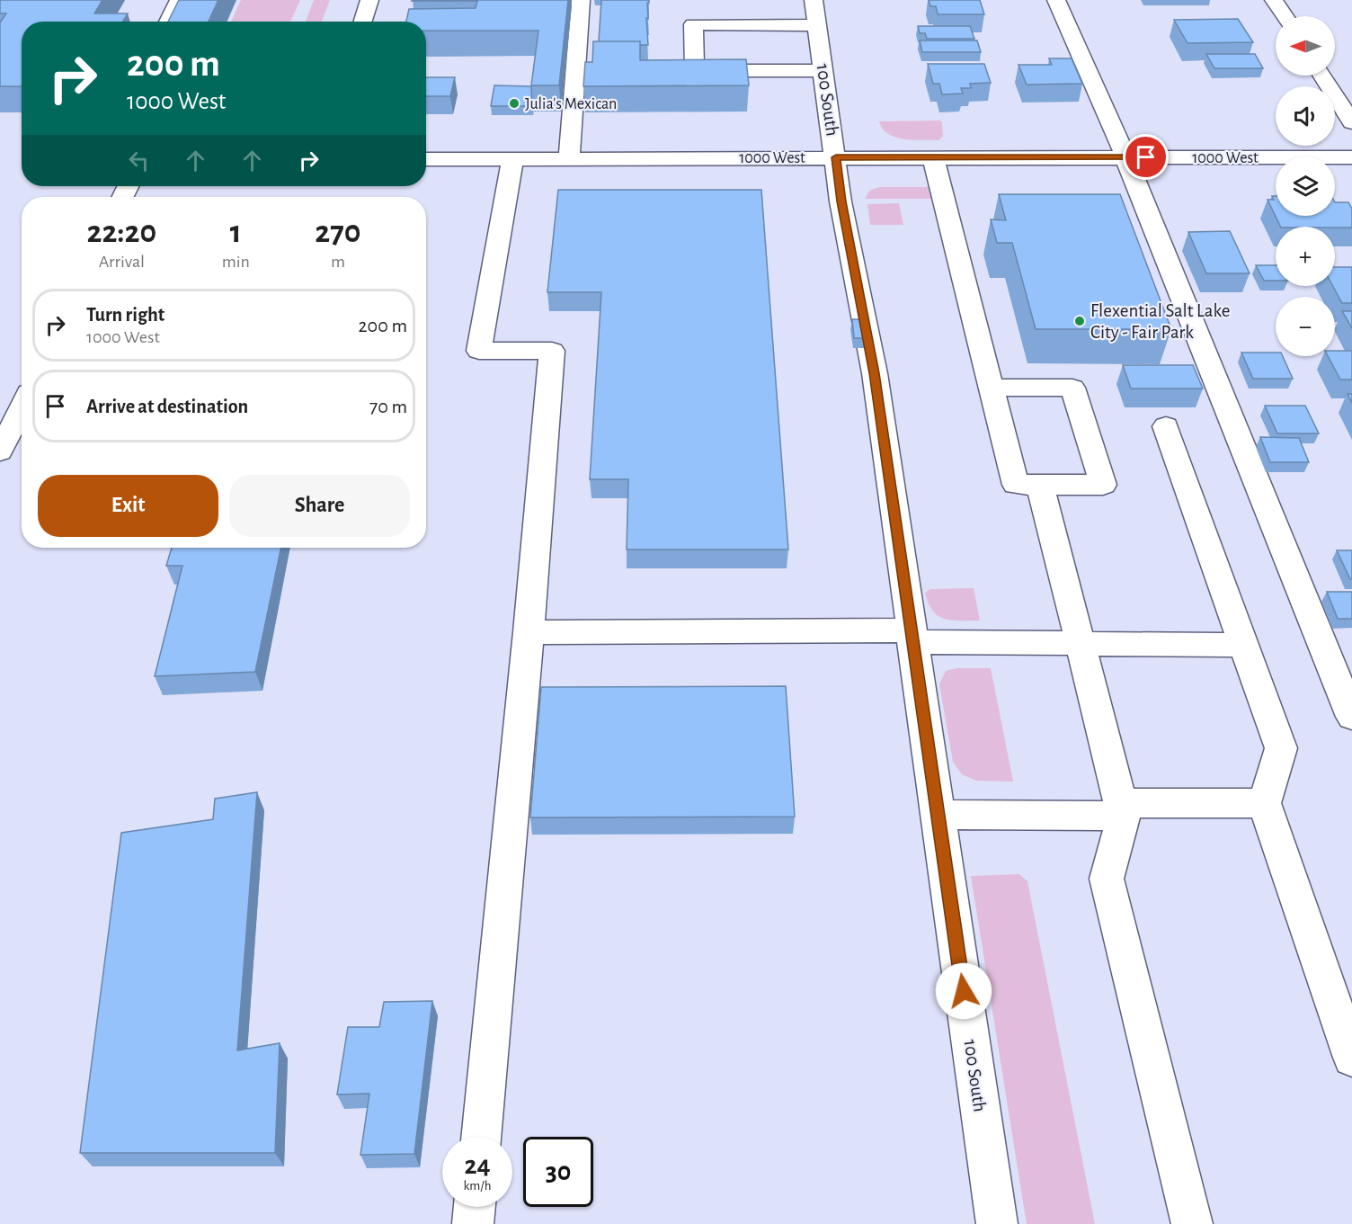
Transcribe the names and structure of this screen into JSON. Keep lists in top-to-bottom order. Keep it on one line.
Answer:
{"streets":{"street":["100 South","1000 West"]},"crossings":[["100 South","1000 West"]],"places":["Julia's Mexican","Flexential Salt Lake City - Fair Park"],"north":"left","page":{"map_buttons":["+","−"],"turn":["200 m","1000 West"],"eta":["22:20","Arrival","1","min","270","m"],"list":[{"name":"Turn right","note":"1000 West","value":"200 m"},{"name":"Arrive at destination","value":"70 m"}],"buttons":["Exit","Share"],"speed":"24 km/h","limit":"30"}}
